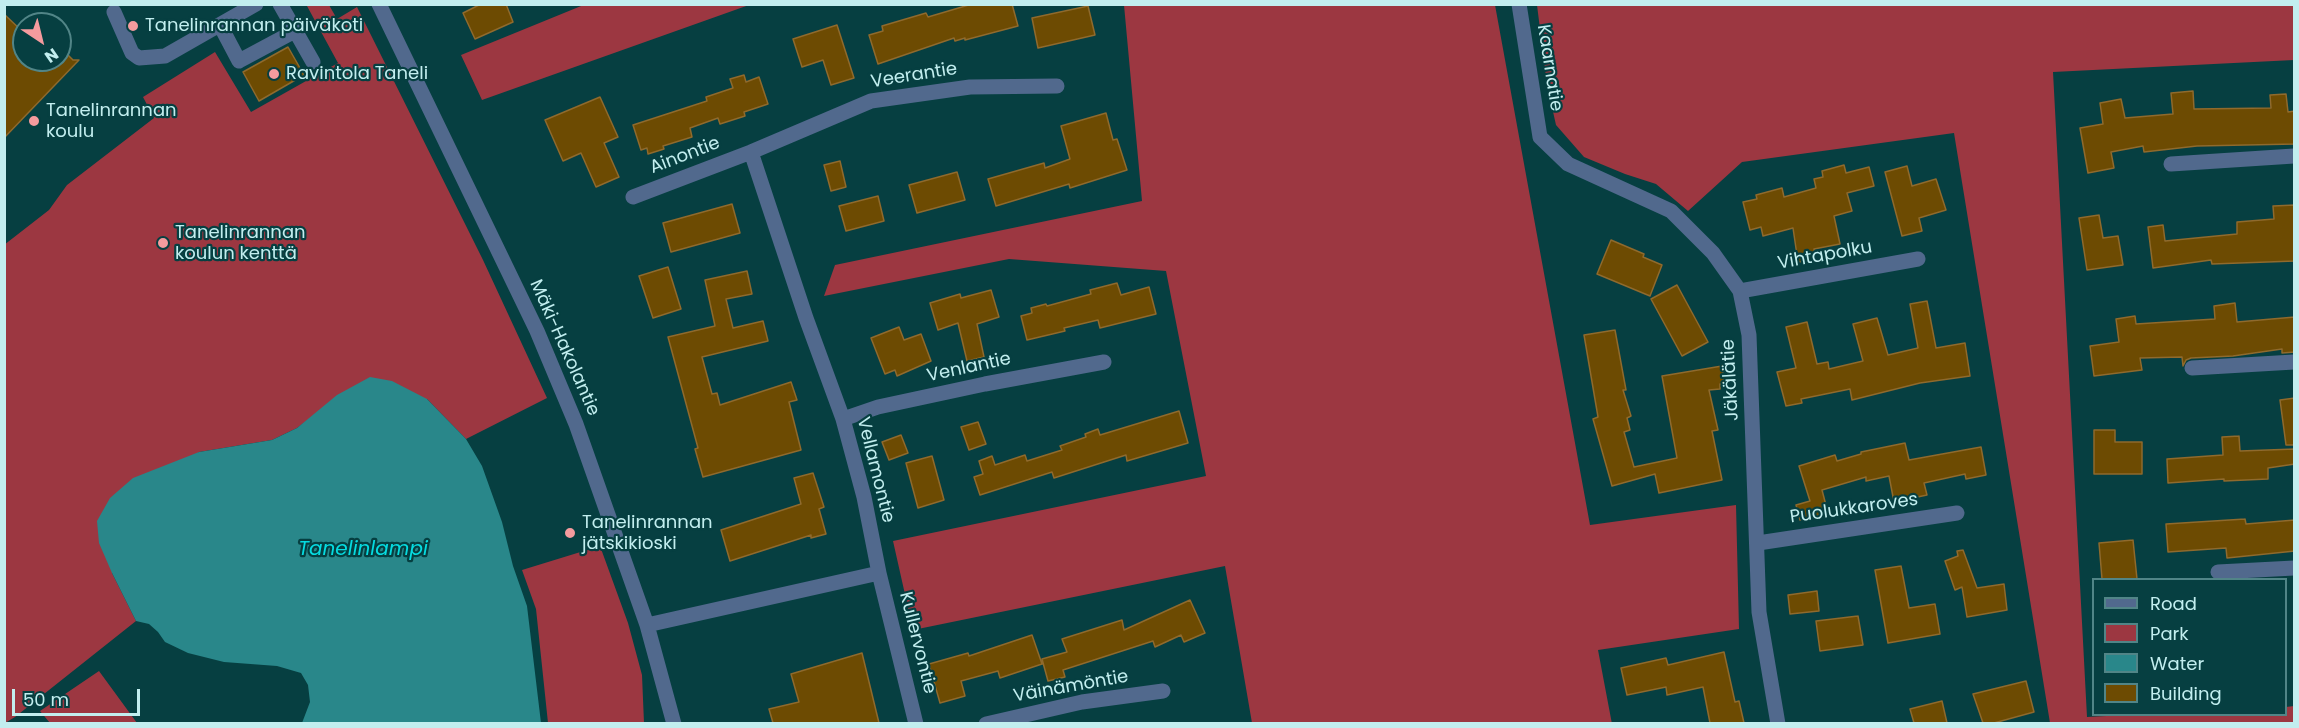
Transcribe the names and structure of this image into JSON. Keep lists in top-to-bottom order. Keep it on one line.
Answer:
{"streets":{"street":["Kaarnatie","Veerantie","Ainontie","Vihtapolku","Mäki-Hakolantie","Venlantie","Jäkälätie","Vellamontie","Puolukkaroves","Kullervontie","Väinämöntie"]},"crossings":[["Kaarnatie","Jäkälätie"],["Veerantie","Ainontie"],["Veerantie","Vellamontie"],["Ainontie","Vellamontie"],["Vihtapolku","Jäkälätie"],["Venlantie","Vellamontie"],["Jäkälätie","Puolukkaroves"],["Vellamontie","Kullervontie"]],"water":["Tanelinlampi"],"places":["Tanelinrannan päiväkoti","Ravintola Taneli","Tanelinrannan koulu","Tanelinrannan koulun kenttä","Tanelinrannan jätskikioski"],"legend":["Road","Park","Water","Building"],"scale_bar":"50 m","north":"bottom right"}
